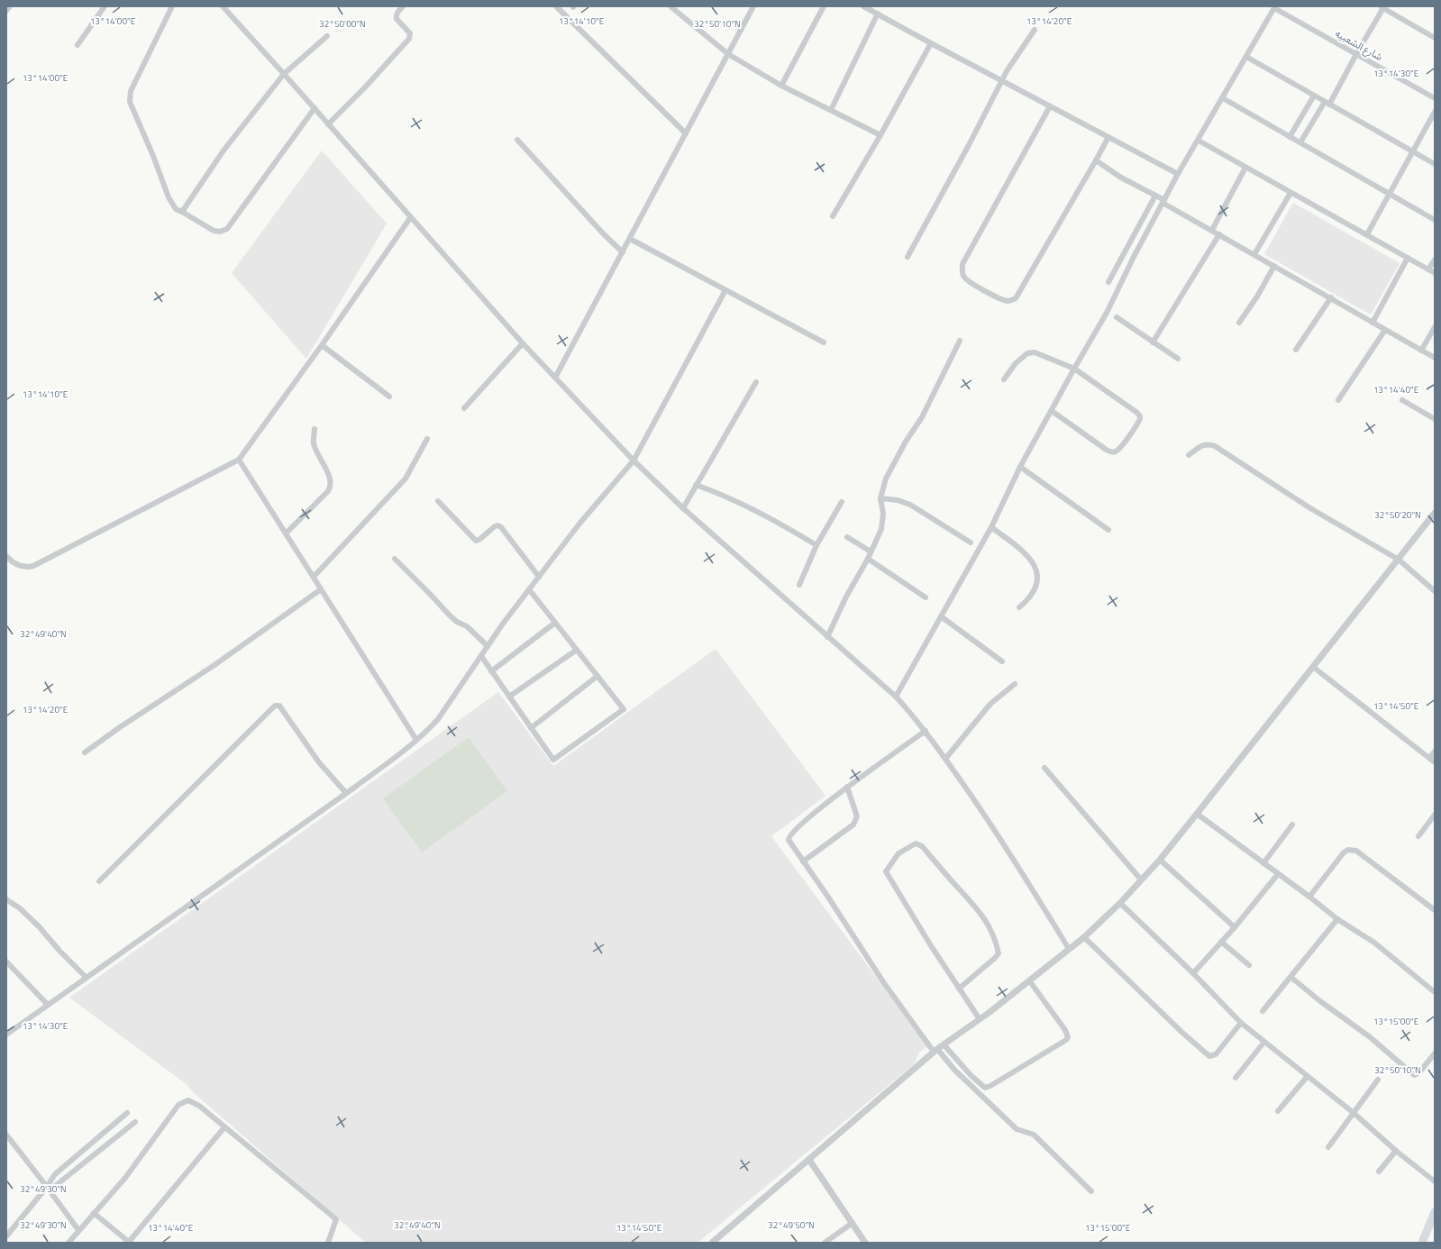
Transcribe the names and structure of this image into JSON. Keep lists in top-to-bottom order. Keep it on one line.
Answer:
{"streets":{"street":["شارع الشعبيه"]},"coordinates":["13°14'00\"E","13°14'10\"E","13°14'20\"E","32°50'00\"N","32°50'10\"N","13°14'30\"E","13°14'40\"E","32°50'20\"N","32°49'40\"N","13°14'50\"E","13°15'00\"E","32°49'30\"N","32°49'50\"N"]}
